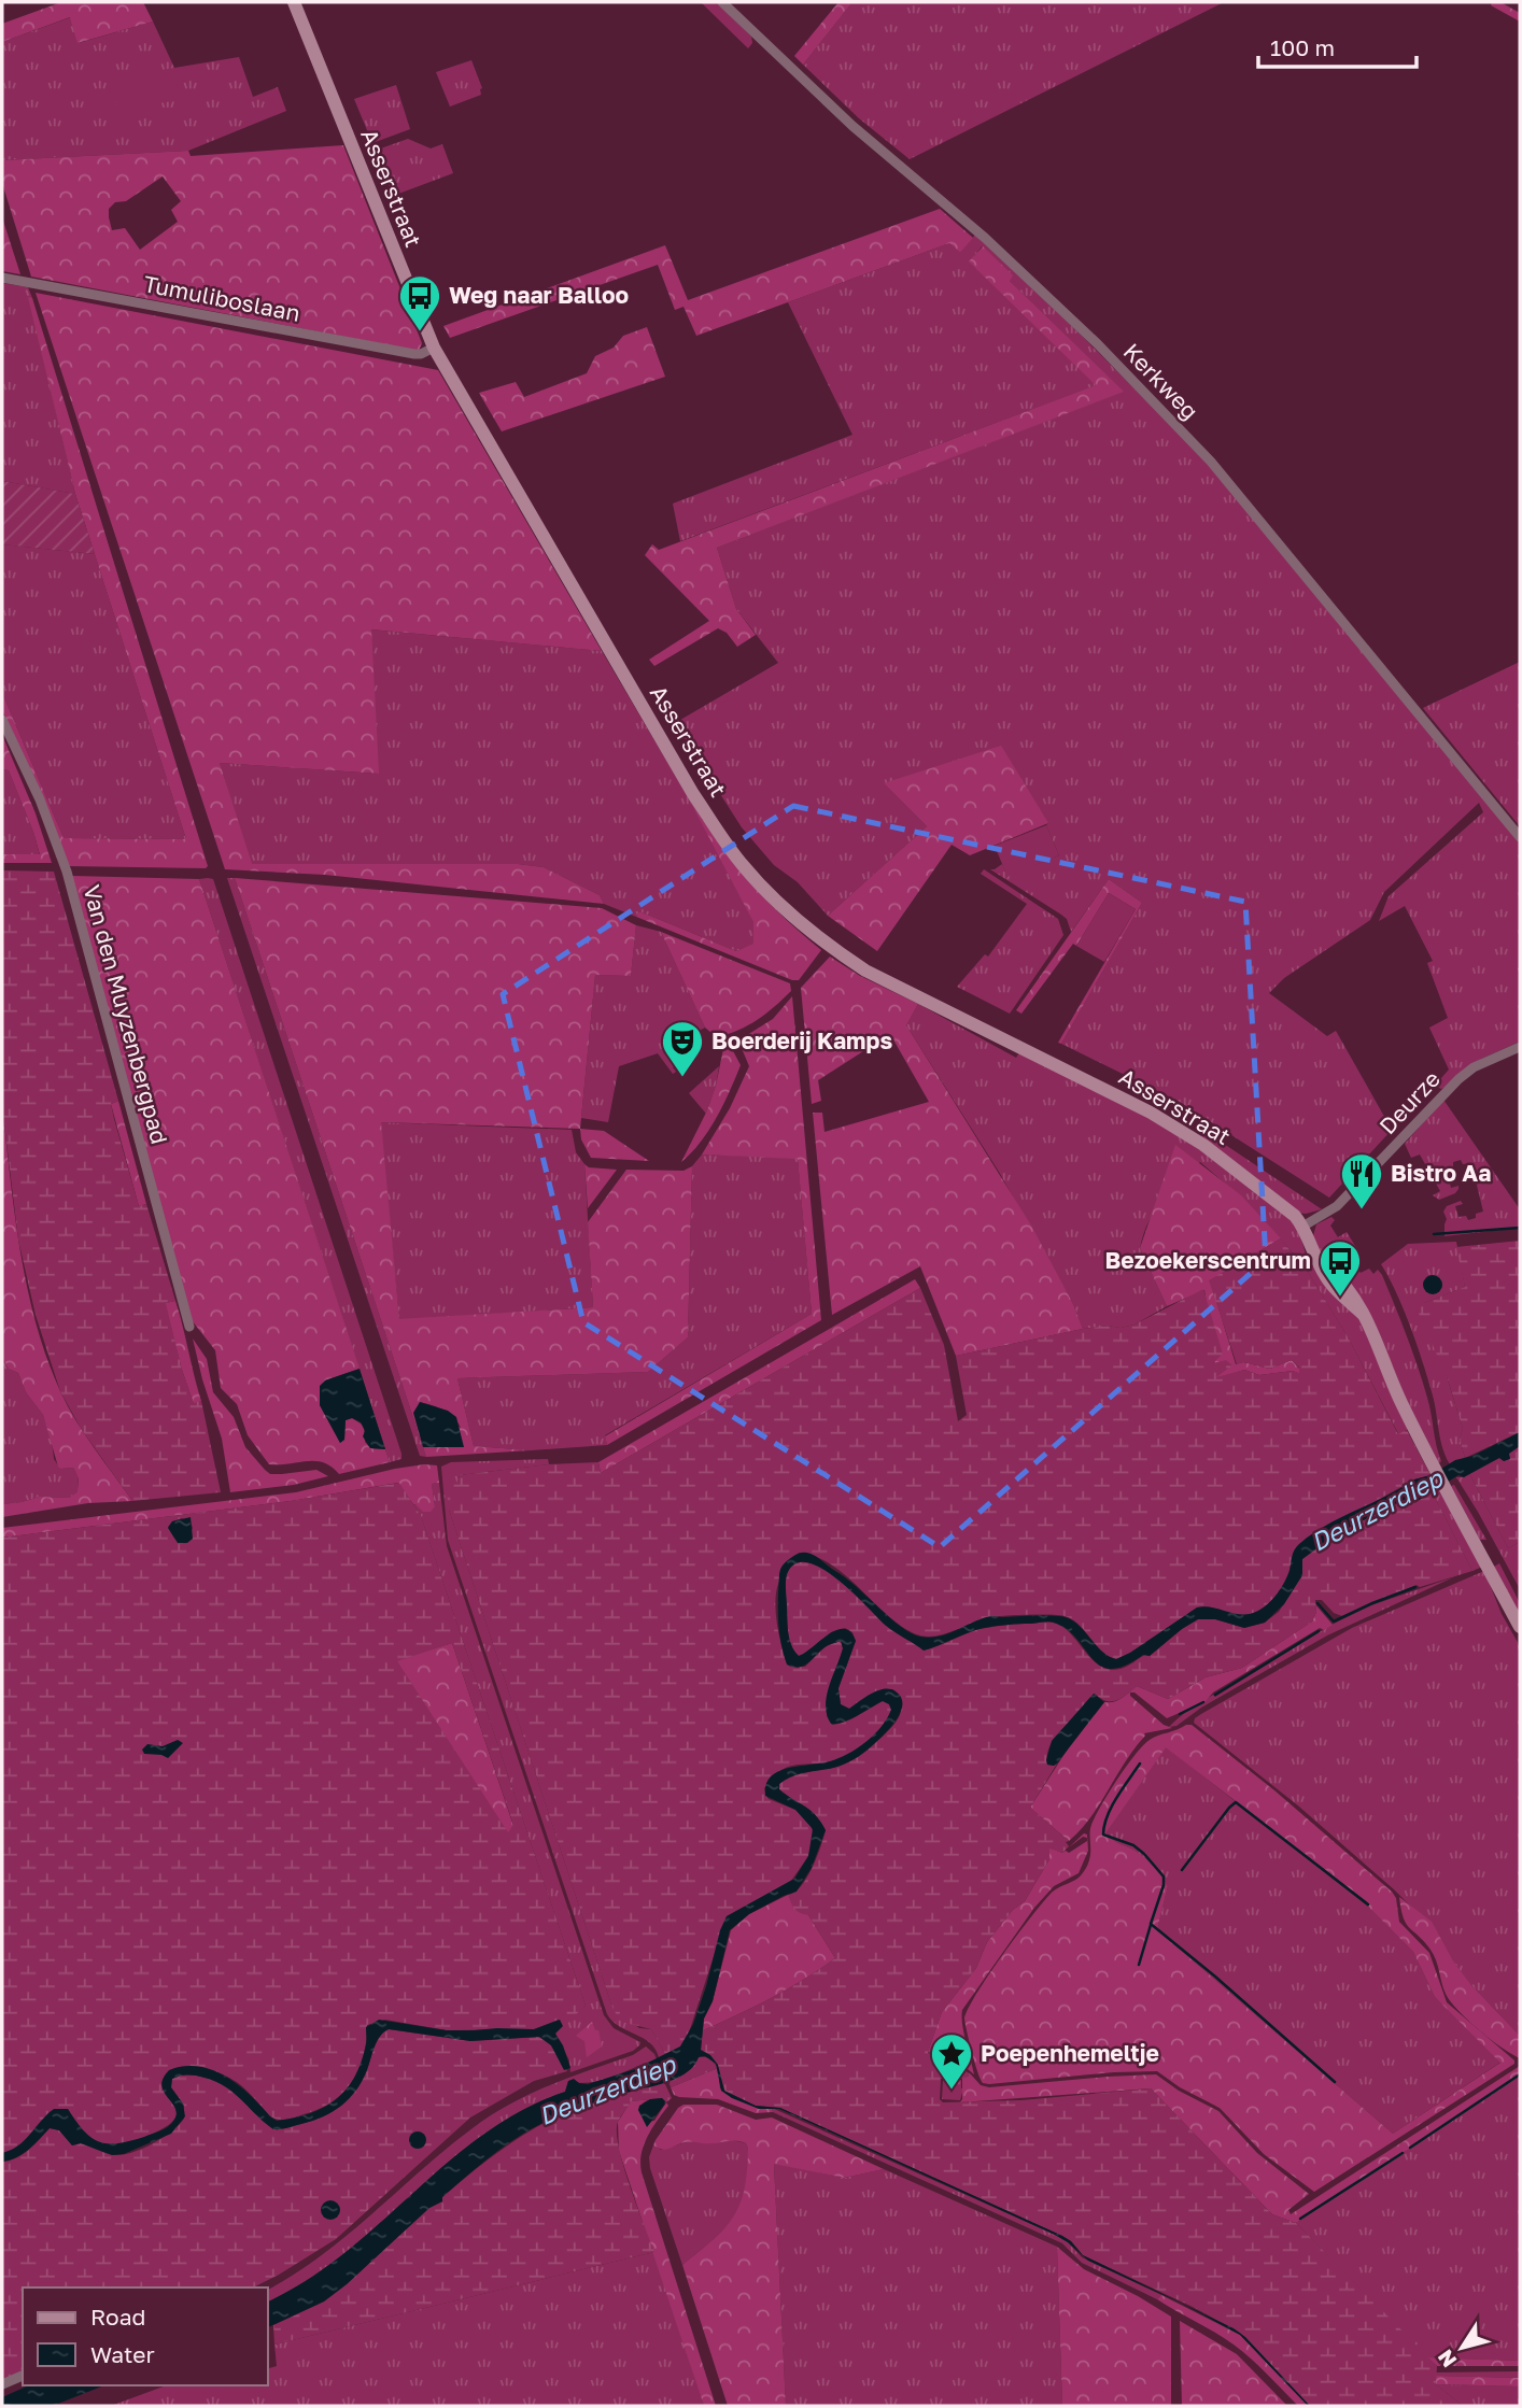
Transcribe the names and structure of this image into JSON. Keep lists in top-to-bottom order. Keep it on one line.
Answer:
{"streets":{"main road":["Asserstraat"],"street":["Tumuliboslaan","Kerkweg","Van den Muyzenbergpad","Deurze"]},"crossings":[["Asserstraat","Tumuliboslaan"],["Asserstraat","Deurze"]],"water":["Deurzerdiep"],"places":{"bus stop":["Weg naar Balloo","Bezoekerscentrum"],"theatre":["Boerderij Kamps"],"restaurant":["Bistro Aa"],"place":["Poepenhemeltje"]},"legend":["Road","Water"],"scale_bar":"100 m","north":"bottom left"}
